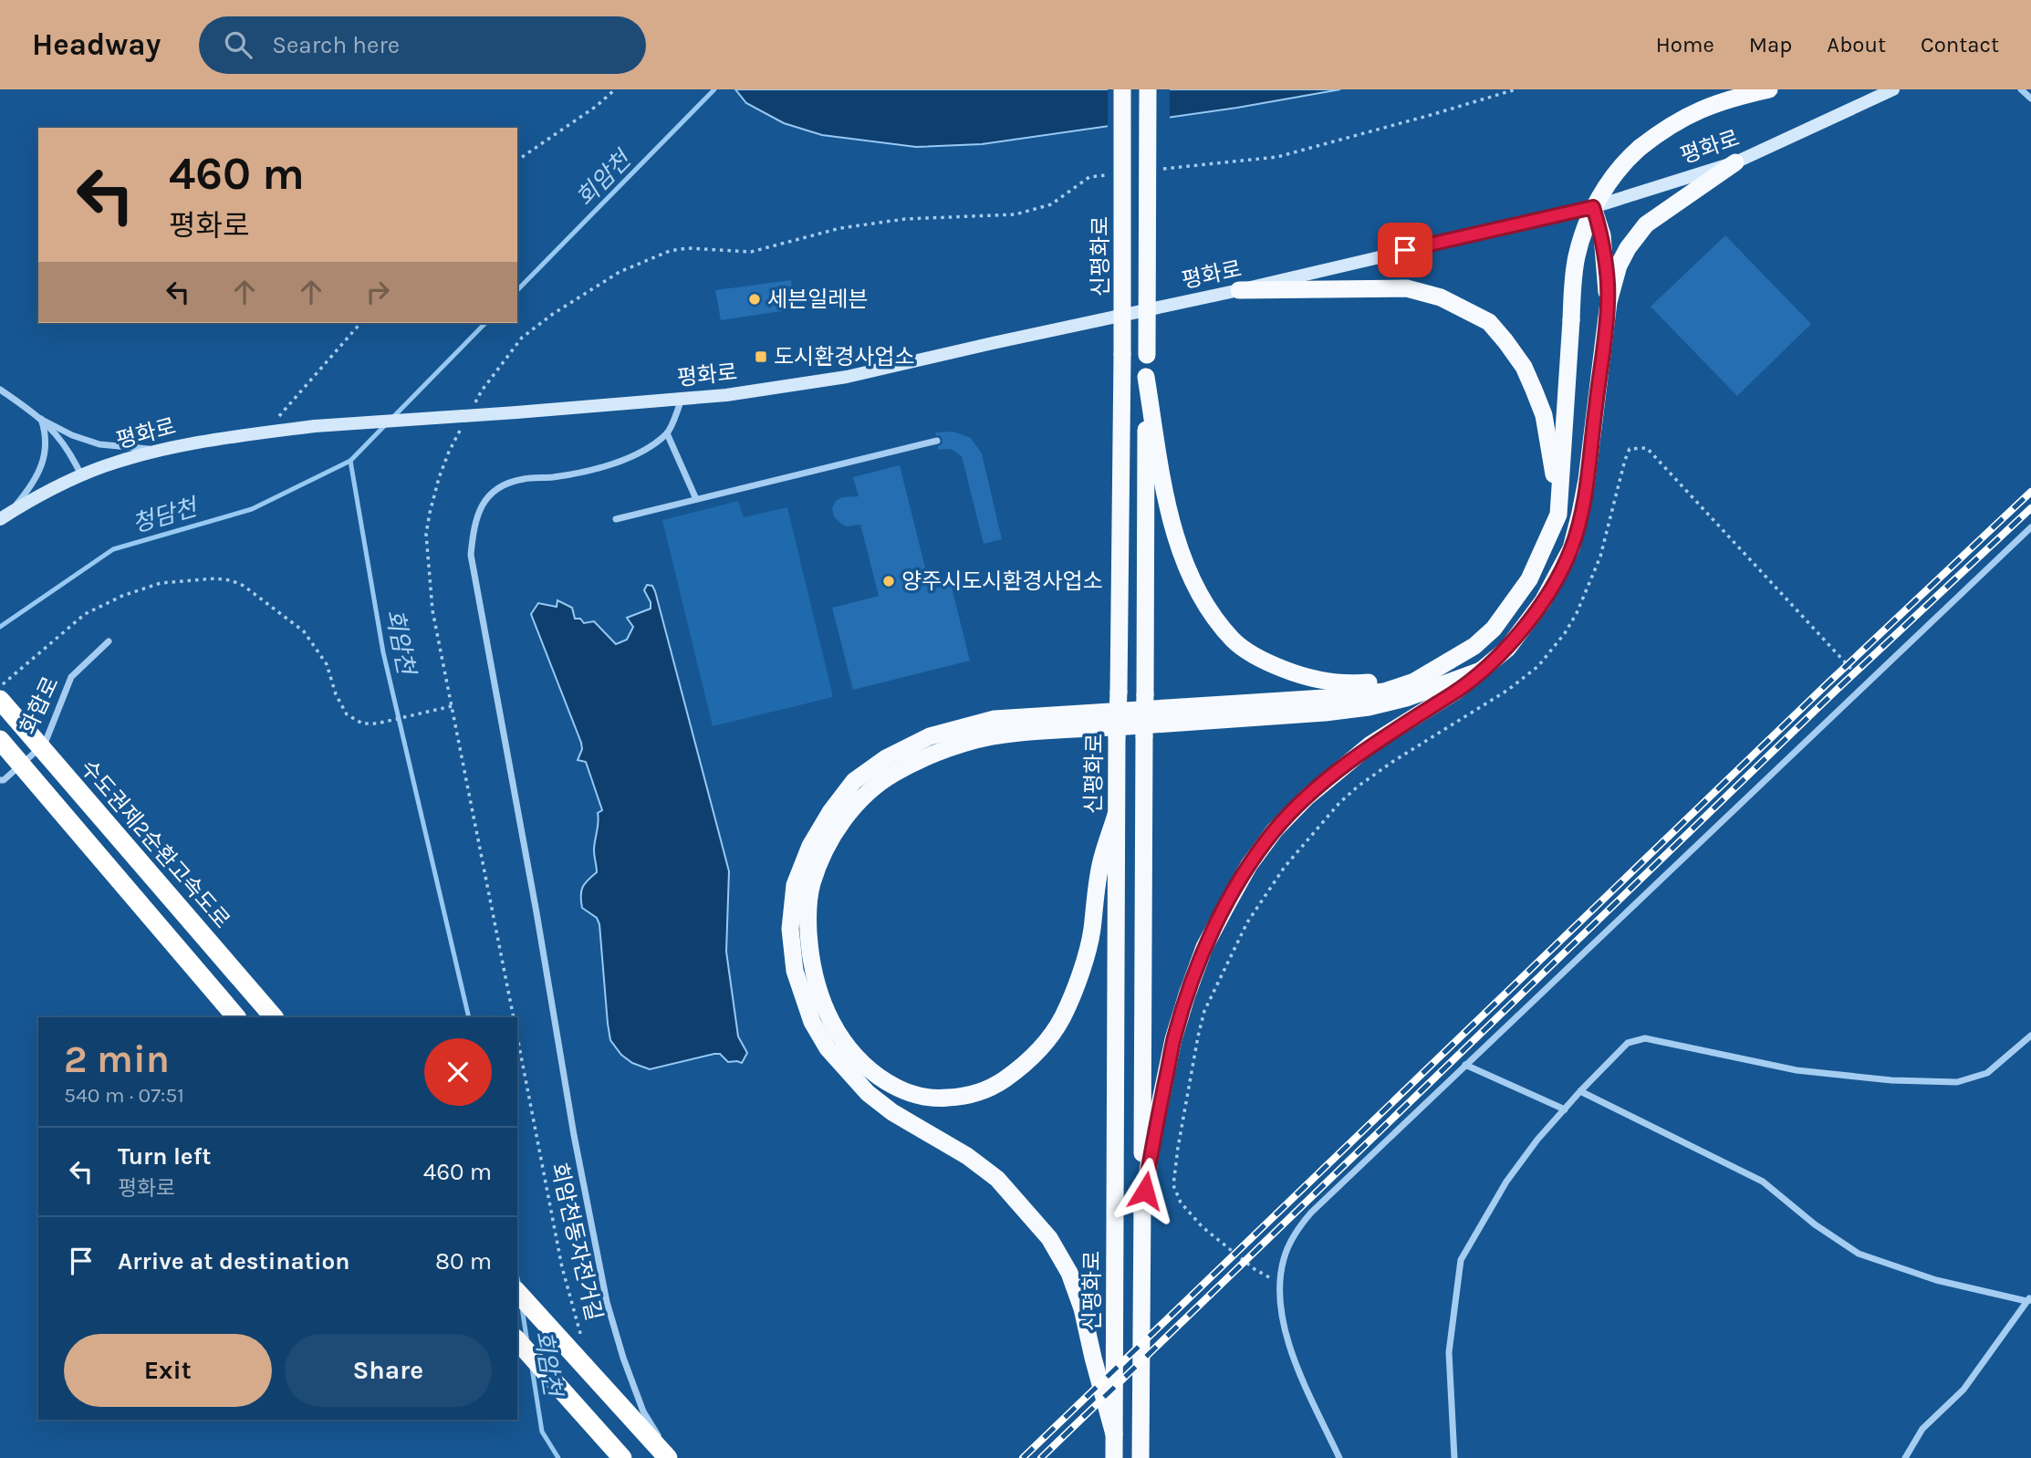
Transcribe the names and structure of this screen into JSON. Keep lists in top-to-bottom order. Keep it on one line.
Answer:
{"streets":{"highway":["신평화로","수도권제2순환고속도로"],"main road":["평화로"],"street":["화합로"],"path":["회암천동자전거길"]},"water":["회암천","청담천"],"places":{"other":["세븐일레븐","양주시도시환경사업소"],"transit":["도시환경사업소"]},"page":{"header":"Headway","search":"Search here","nav":["Home","Map","About","Contact"],"turn":["460 m","평화로"],"heading":["2 min","540 m · 07:51"],"list":[{"name":"Turn left","note":"평화로","value":"460 m"},{"name":"Arrive at destination","value":"80 m"}],"buttons":["Exit","Share"]}}
